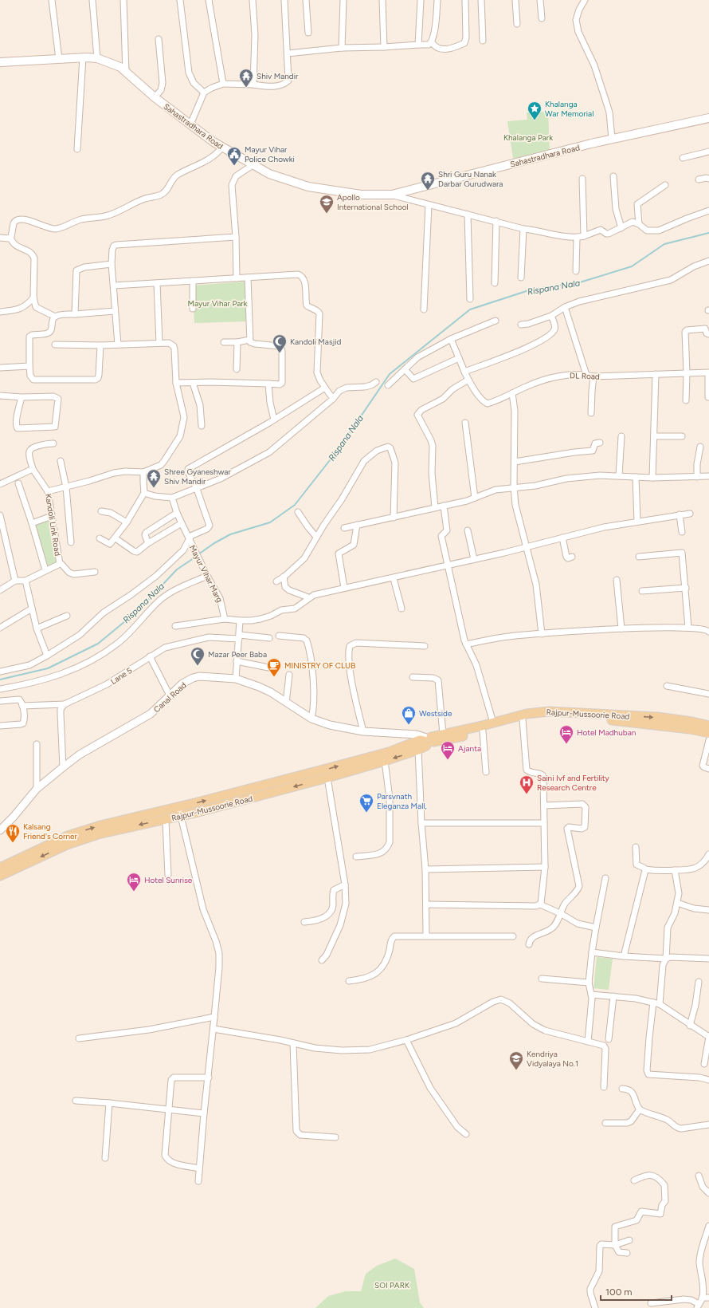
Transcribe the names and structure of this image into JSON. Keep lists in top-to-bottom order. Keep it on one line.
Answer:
{"streets":{"main road":["Sahastradhara Road","Rajpur-Mussoorie Road"],"street":["DL Road","Kandoli Link Road","Mayur Vihar Marg","Lane 5","Canal Road"]},"crossings":[["Canal Road","Rajpur-Mussoorie Road"]],"water":["Rispana Nala"],"parks":["Khalanga Park","Mayur Vihar Park","SOI PARK"],"places":{"temple":["Shiv Mandir","Shri Guru Nanak Darbar Gurudwara","Shree Gyaneshwar Shiv Mandir"],"place":["Khalanga War Memorial"],"public building":["Mayur Vihar Police Chowki"],"school or university":["Apollo International School","Kendriya Vidyalaya No.1"],"mosque":["Kandoli Masjid","Mazar Peer Baba"],"cafe":["MINISTRY OF CLUB"],"shop":["Westside"],"hotel":["Hotel Madhuban","Ajanta","Hotel Sunrise"],"hospital":["Saini Ivf and Fertility Research Centre"],"supermarket":["Parsvnath Eleganza Mall,"],"restaurant":["Kalsang Friend's Corner"]},"scale_bar":"100 m"}
